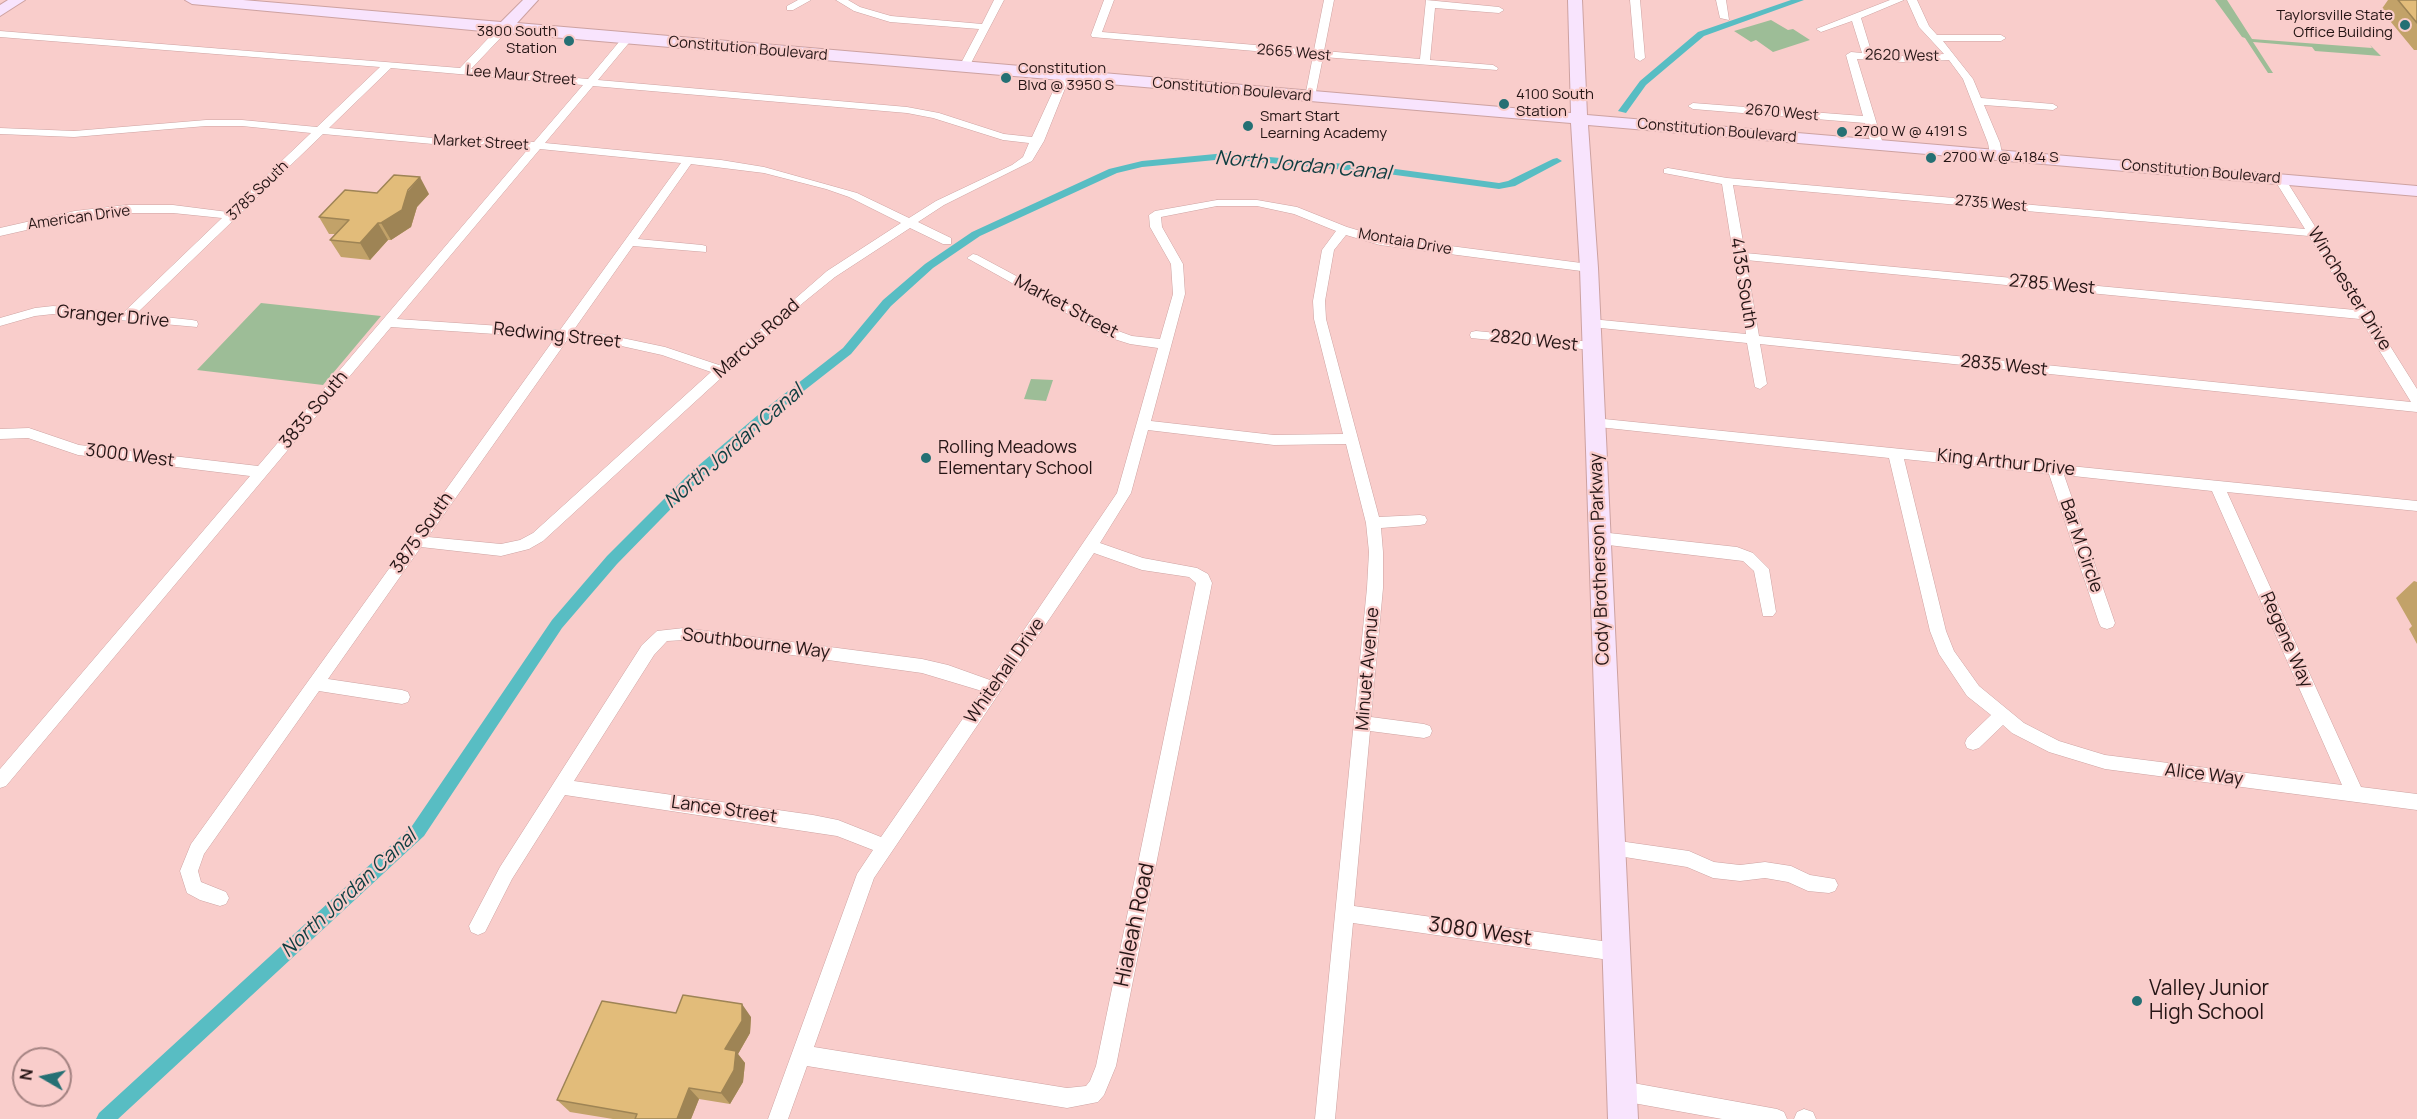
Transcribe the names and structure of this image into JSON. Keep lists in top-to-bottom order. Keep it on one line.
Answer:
{"streets":{"main road":["Constitution Boulevard","Cody Brotherson Parkway"],"street":["2665 West","2620 West","Lee Maur Street","2670 West","Market Street","3785 South","2735 West","American Drive","Montaia Drive","4135 South","2785 West","Winchester Drive","Granger Drive","Redwing Street","Marcus Road","2820 West","2835 West","3835 South","3000 West","King Arthur Drive","3875 South","Bar M Circle","Regene Way","Southbourne Way","Minuet Avenue","Whitehall Drive","Alice Way","Lance Street","Hialeah Road","3080 West"]},"crossings":[["Constitution Boulevard","Winchester Drive"],["Constitution Boulevard","Marcus Road"],["Constitution Boulevard","3835 South"],["Constitution Boulevard","Cody Brotherson Parkway"],["2620 West","2670 West"],["Lee Maur Street","3785 South"],["Lee Maur Street","Marcus Road"],["Lee Maur Street","3835 South"],["Market Street","3785 South"],["Market Street","Marcus Road"],["Market Street","3835 South"],["Market Street","3875 South"],["Market Street","Whitehall Drive"],["3785 South","American Drive"],["3785 South","Granger Drive"],["2735 West","4135 South"],["2735 West","Winchester Drive"],["Montaia Drive","Cody Brotherson Parkway"],["Montaia Drive","Minuet Avenue"],["Montaia Drive","Whitehall Drive"],["4135 South","2785 West"],["4135 South","2835 West"],["2785 West","Winchester Drive"],["Redwing Street","Marcus Road"],["Redwing Street","3835 South"],["Redwing Street","3875 South"],["Marcus Road","3875 South"],["2820 West","2835 West"],["2820 West","Cody Brotherson Parkway"],["2835 West","Cody Brotherson Parkway"],["3835 South","3000 West"],["King Arthur Drive","Bar M Circle"],["King Arthur Drive","Cody Brotherson Parkway"],["King Arthur Drive","Regene Way"],["King Arthur Drive","Alice Way"],["Cody Brotherson Parkway","3080 West"],["Regene Way","Alice Way"],["Southbourne Way","Whitehall Drive"],["Southbourne Way","Lance Street"],["Minuet Avenue","3080 West"],["Whitehall Drive","Lance Street"],["Whitehall Drive","Hialeah Road"]],"water":["North Jordan Canal"],"places":["Taylorsville State Office Building","3800 South Station","Constitution Blvd @ 3950 S","4100 South Station","Smart Start Learning Academy","2700 W @ 4191 S","2700 W @ 4184 S","Rolling Meadows Elementary School","Valley Junior High School"],"north":"left"}
